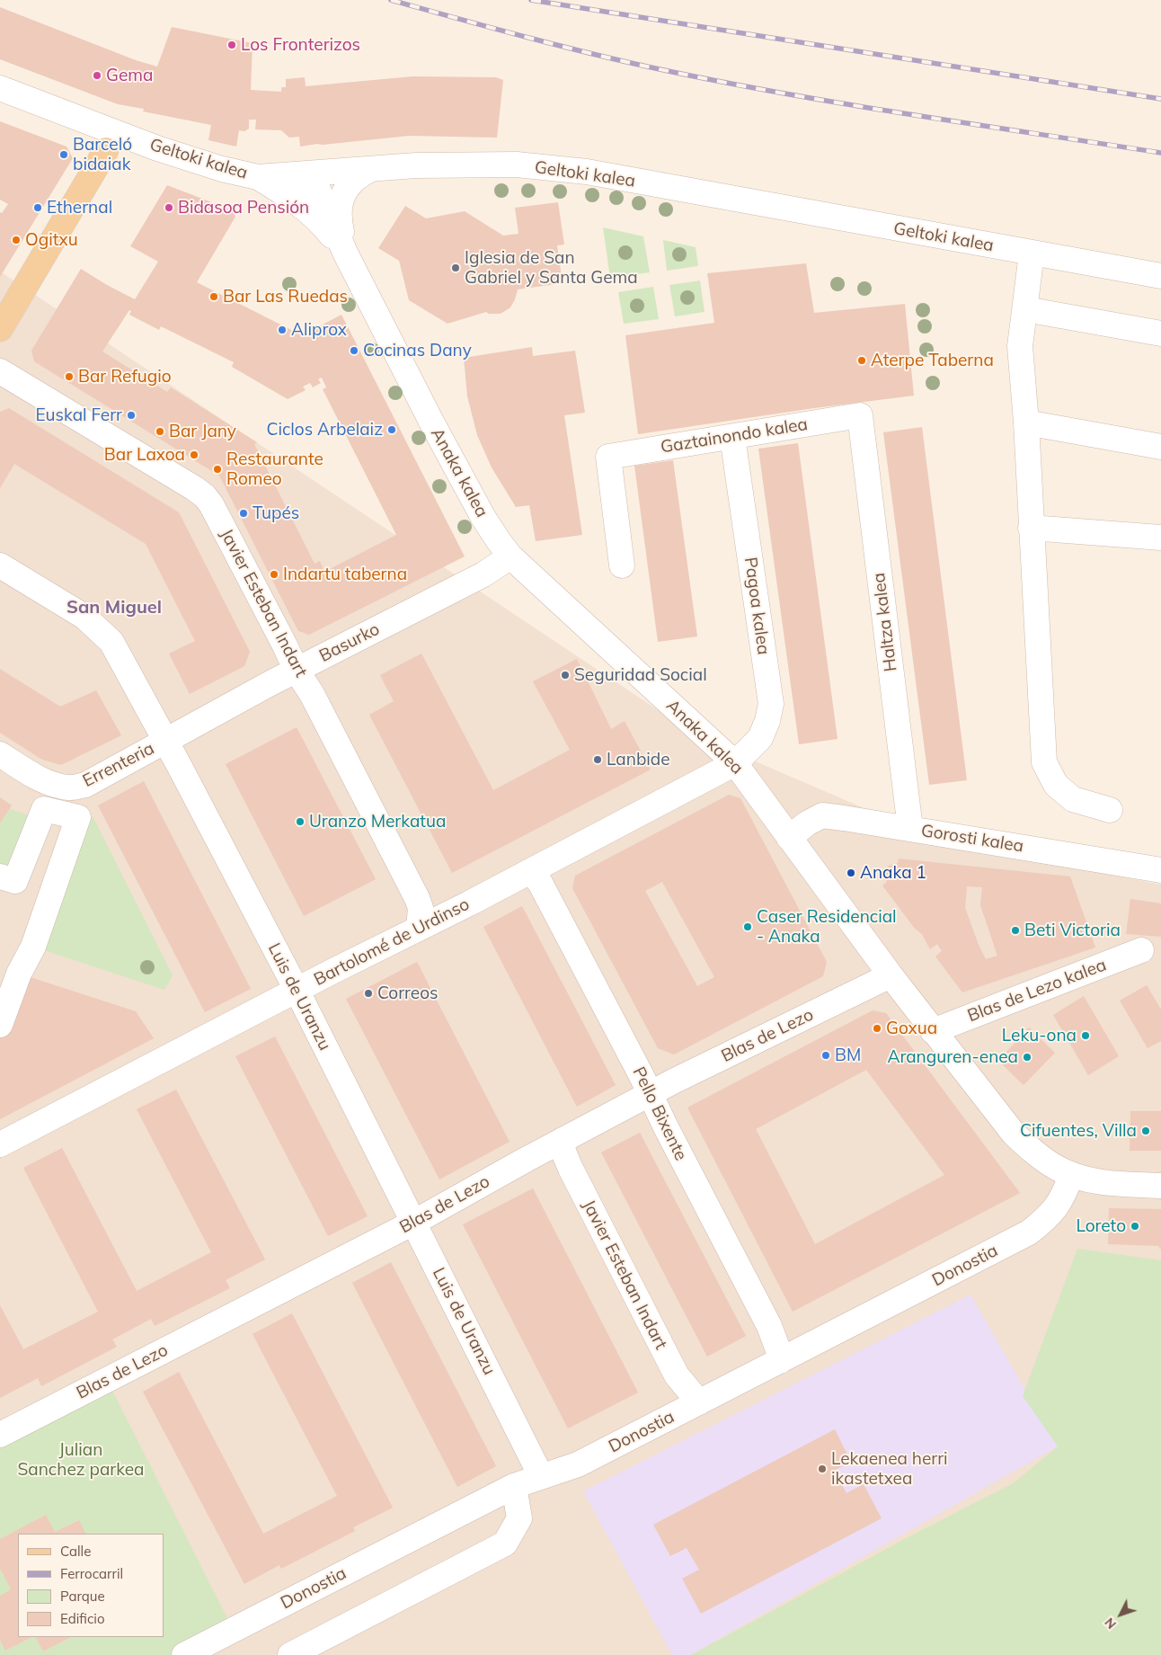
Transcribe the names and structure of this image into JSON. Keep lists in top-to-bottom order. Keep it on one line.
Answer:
{"streets":{"street":["Geltoki kalea","Gaztainondo kalea","Anaka kalea","Javier Esteban Indart","Pagoa kalea","Haltza kalea","Basurko","Errenteria","Gorosti kalea","Bartolomé de Urdinso","Blas de Lezo kalea","Luis de Uranzu","Blas de Lezo","Pello Bixente","Donostia"]},"crossings":[["Geltoki kalea","Anaka kalea"],["Gaztainondo kalea","Pagoa kalea"],["Gaztainondo kalea","Haltza kalea"],["Anaka kalea","Pagoa kalea"],["Anaka kalea","Basurko"],["Anaka kalea","Gorosti kalea"],["Anaka kalea","Bartolomé de Urdinso"],["Anaka kalea","Blas de Lezo kalea"],["Anaka kalea","Blas de Lezo"],["Anaka kalea","Donostia"],["Javier Esteban Indart","Basurko"],["Javier Esteban Indart","Bartolomé de Urdinso"],["Javier Esteban Indart","Blas de Lezo"],["Javier Esteban Indart","Donostia"],["Pagoa kalea","Bartolomé de Urdinso"],["Haltza kalea","Gorosti kalea"],["Basurko","Errenteria"],["Basurko","Luis de Uranzu"],["Errenteria","Luis de Uranzu"],["Bartolomé de Urdinso","Luis de Uranzu"],["Bartolomé de Urdinso","Pello Bixente"],["Luis de Uranzu","Blas de Lezo"],["Luis de Uranzu","Donostia"],["Blas de Lezo","Pello Bixente"],["Pello Bixente","Donostia"]],"districts":["San Miguel"],"parks":["Julian Sanchez parkea"],"places":["Los Fronterizos","Gema","Barceló bidaiak","Ethernal","Bidasoa Pensión","Ogitxu","Iglesia de San Gabriel y Santa Gema","Bar Las Ruedas","Aliprox","Cocinas Dany","Aterpe Taberna","Bar Refugio","Euskal Ferr","Ciclos Arbelaiz","Bar Jany","Bar Laxoa","Restaurante Romeo","Tupés","Indartu taberna","Seguridad Social","Lanbide","Uranzo Merkatua","Anaka 1","Caser Residencial - Anaka","Beti Victoria","Correos","Goxua","Leku-ona","BM","Aranguren-enea","Cifuentes, Villa","Loreto","Lekaenea herri ikastetxea"],"legend":["Calle","Ferrocarril","Parque","Edificio"],"north":"bottom left"}
